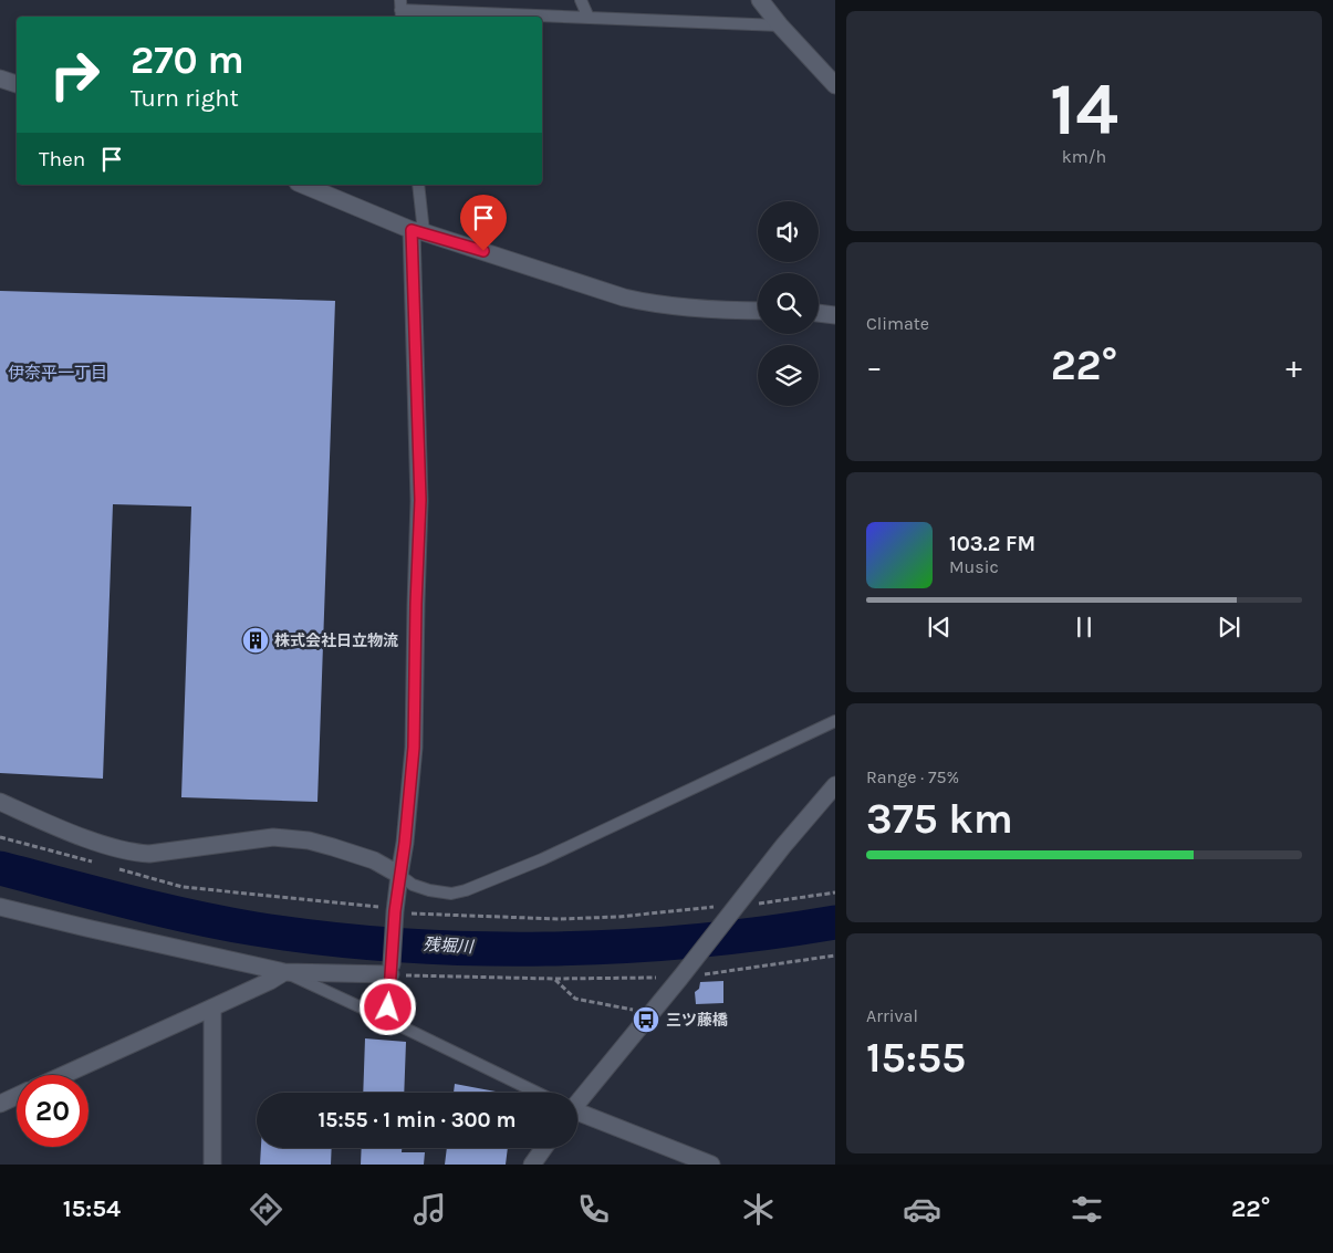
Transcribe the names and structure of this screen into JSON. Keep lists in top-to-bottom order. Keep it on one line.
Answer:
{"districts":["伊奈平一丁目"],"water":["残堀川"],"places":{"building":["株式会社日立物流"],"bus stop":["三ツ藤橋"]},"page":{"tile":[["14","km/h"],"Climate",["Range · 75%","375 km"],["Arrival","15:55"]],"turn":["270 m","Turn right"],"then":"Then","heat":["−","22°","+"],"song":["103.2 FM","Music"],"limit":"20","trip":"15:55 · 1 min · 300 m","tabs":["15:54","22°"]}}
